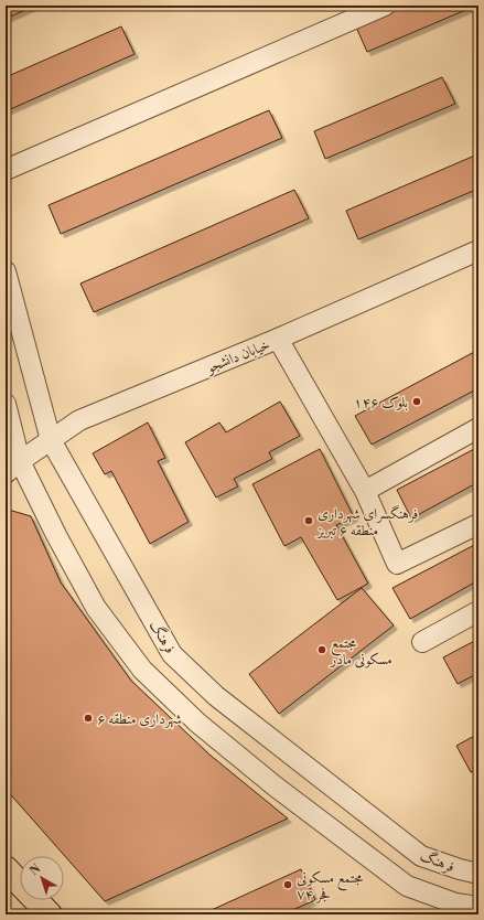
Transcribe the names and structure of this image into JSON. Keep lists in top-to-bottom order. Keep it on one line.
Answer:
{"streets":{"street":["خیابان دانشجو","فرهنگ"]},"crossings":[["خیابان دانشجو","فرهنگ"]],"places":["بلوک ۱۴۶","فرهنگسرای شهرداری منطقه ۶ تبریز","مجتمع مسکونی مادر","شهرداری منطقه ۶","مجتمع مسکونی فجر ۷۴"],"north":"top left"}
